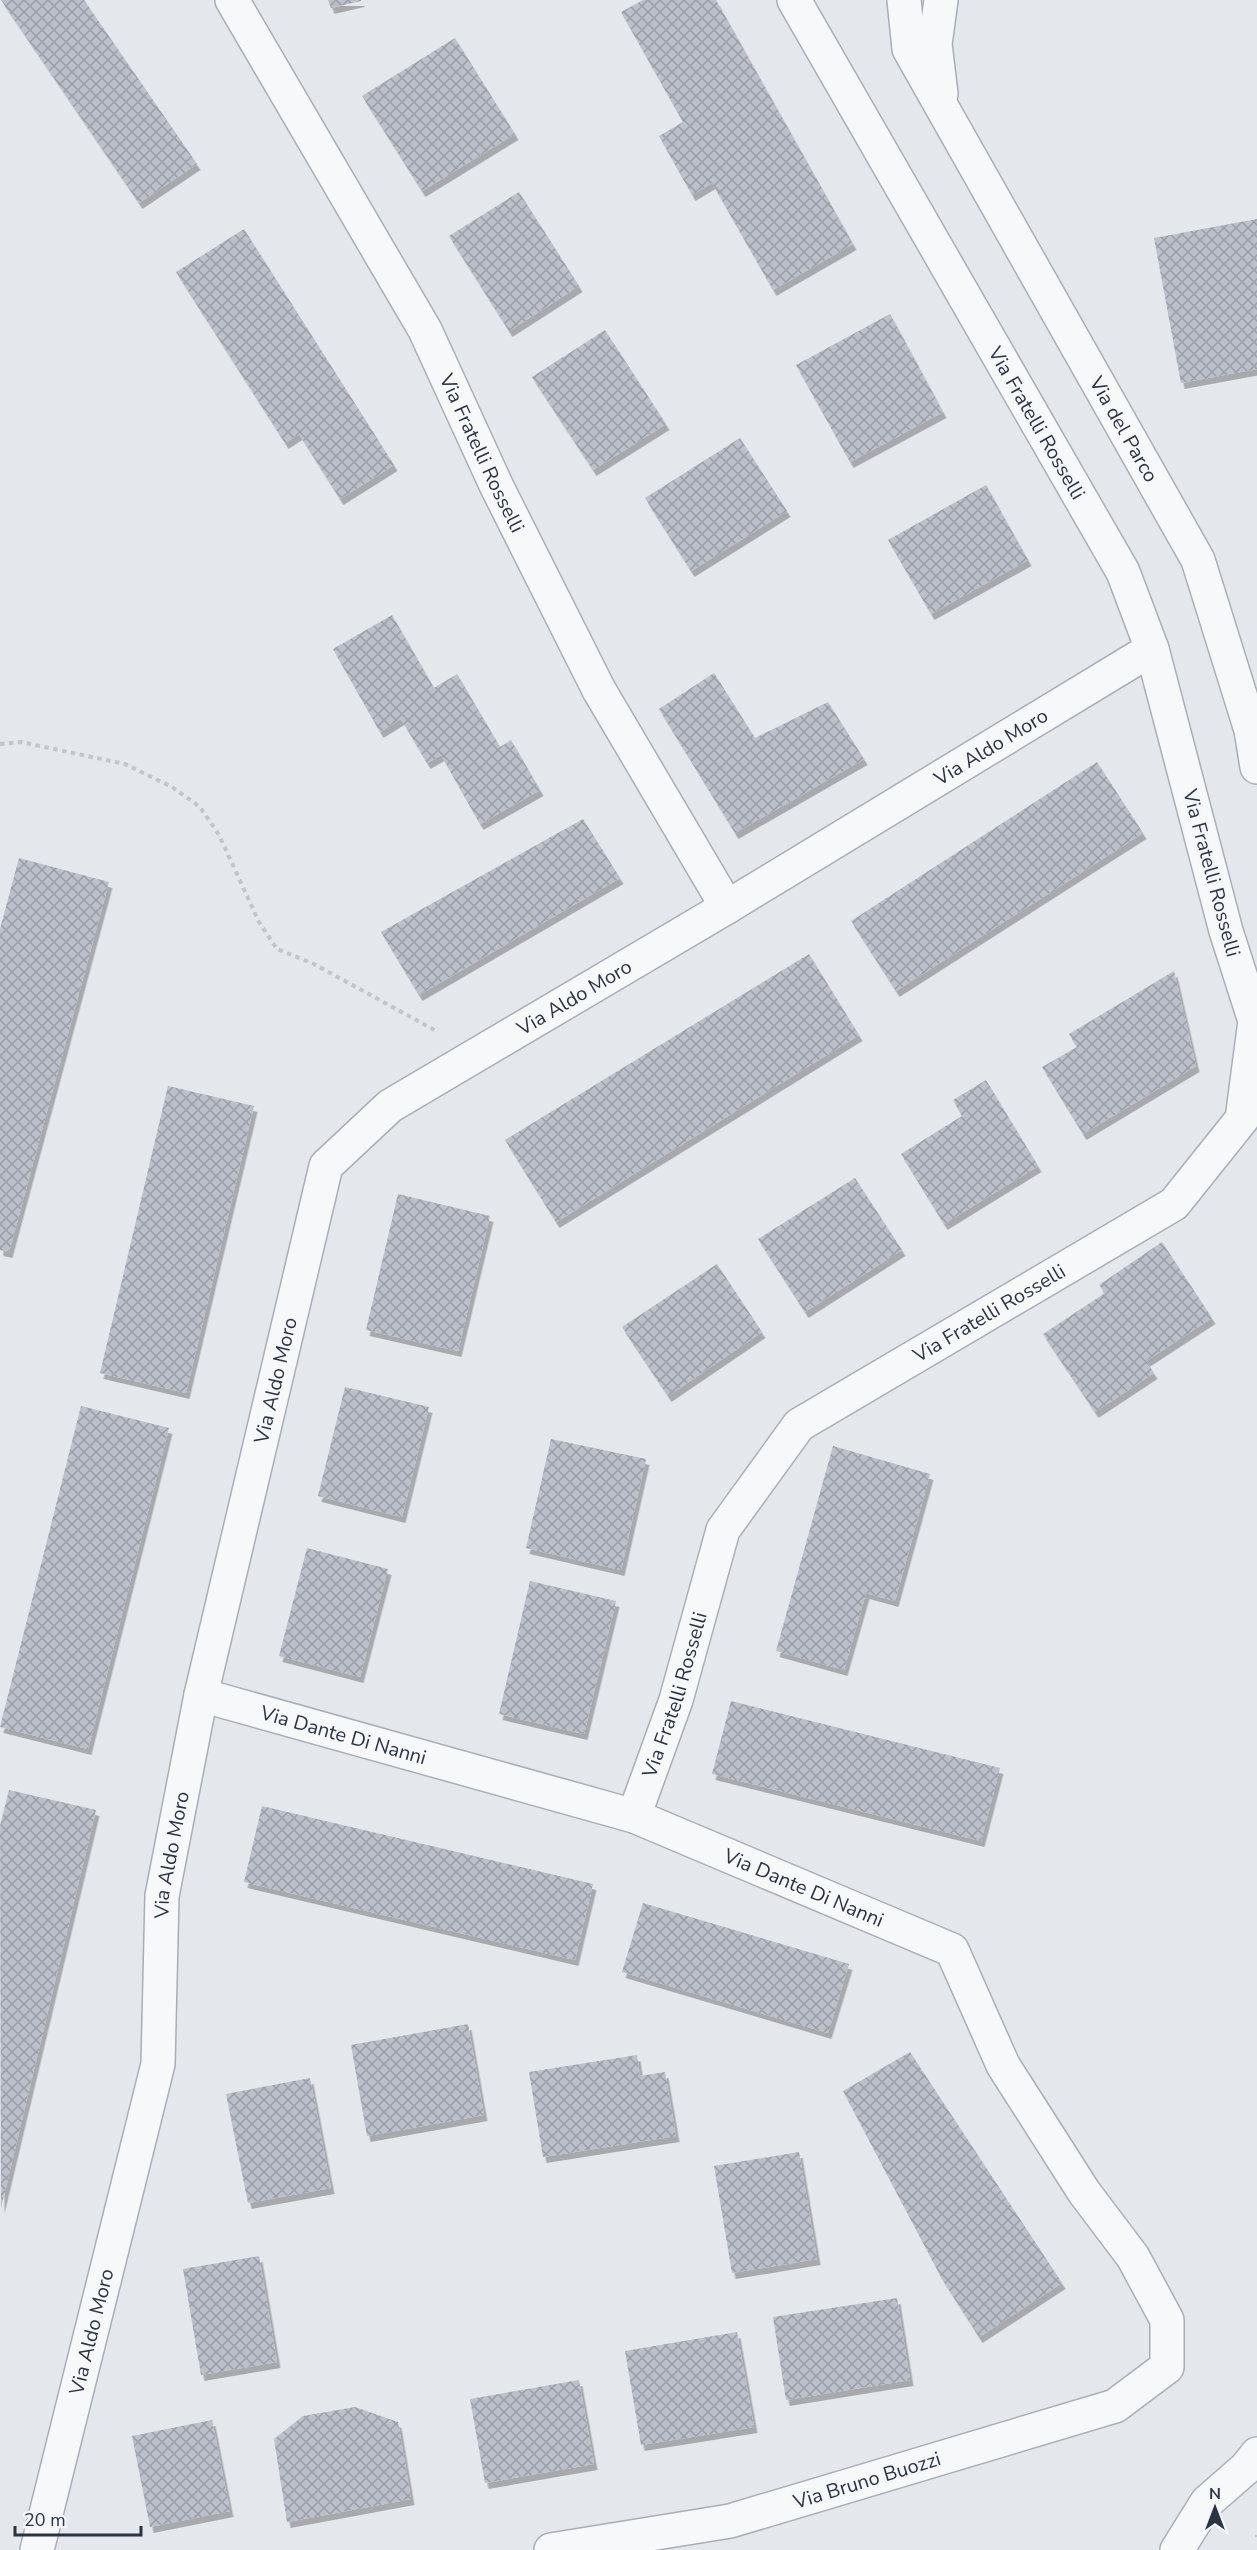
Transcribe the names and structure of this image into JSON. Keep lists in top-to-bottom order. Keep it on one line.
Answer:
{"streets":{"street":["Via Fratelli Rosselli","Via del Parco","Via Aldo Moro","Via Dante Di Nanni","Via Bruno Buozzi"]},"crossings":[["Via Fratelli Rosselli","Via Aldo Moro"],["Via Fratelli Rosselli","Via Dante Di Nanni"],["Via Aldo Moro","Via Dante Di Nanni"],["Via Dante Di Nanni","Via Bruno Buozzi"]],"scale_bar":"20 m","north":"top"}
